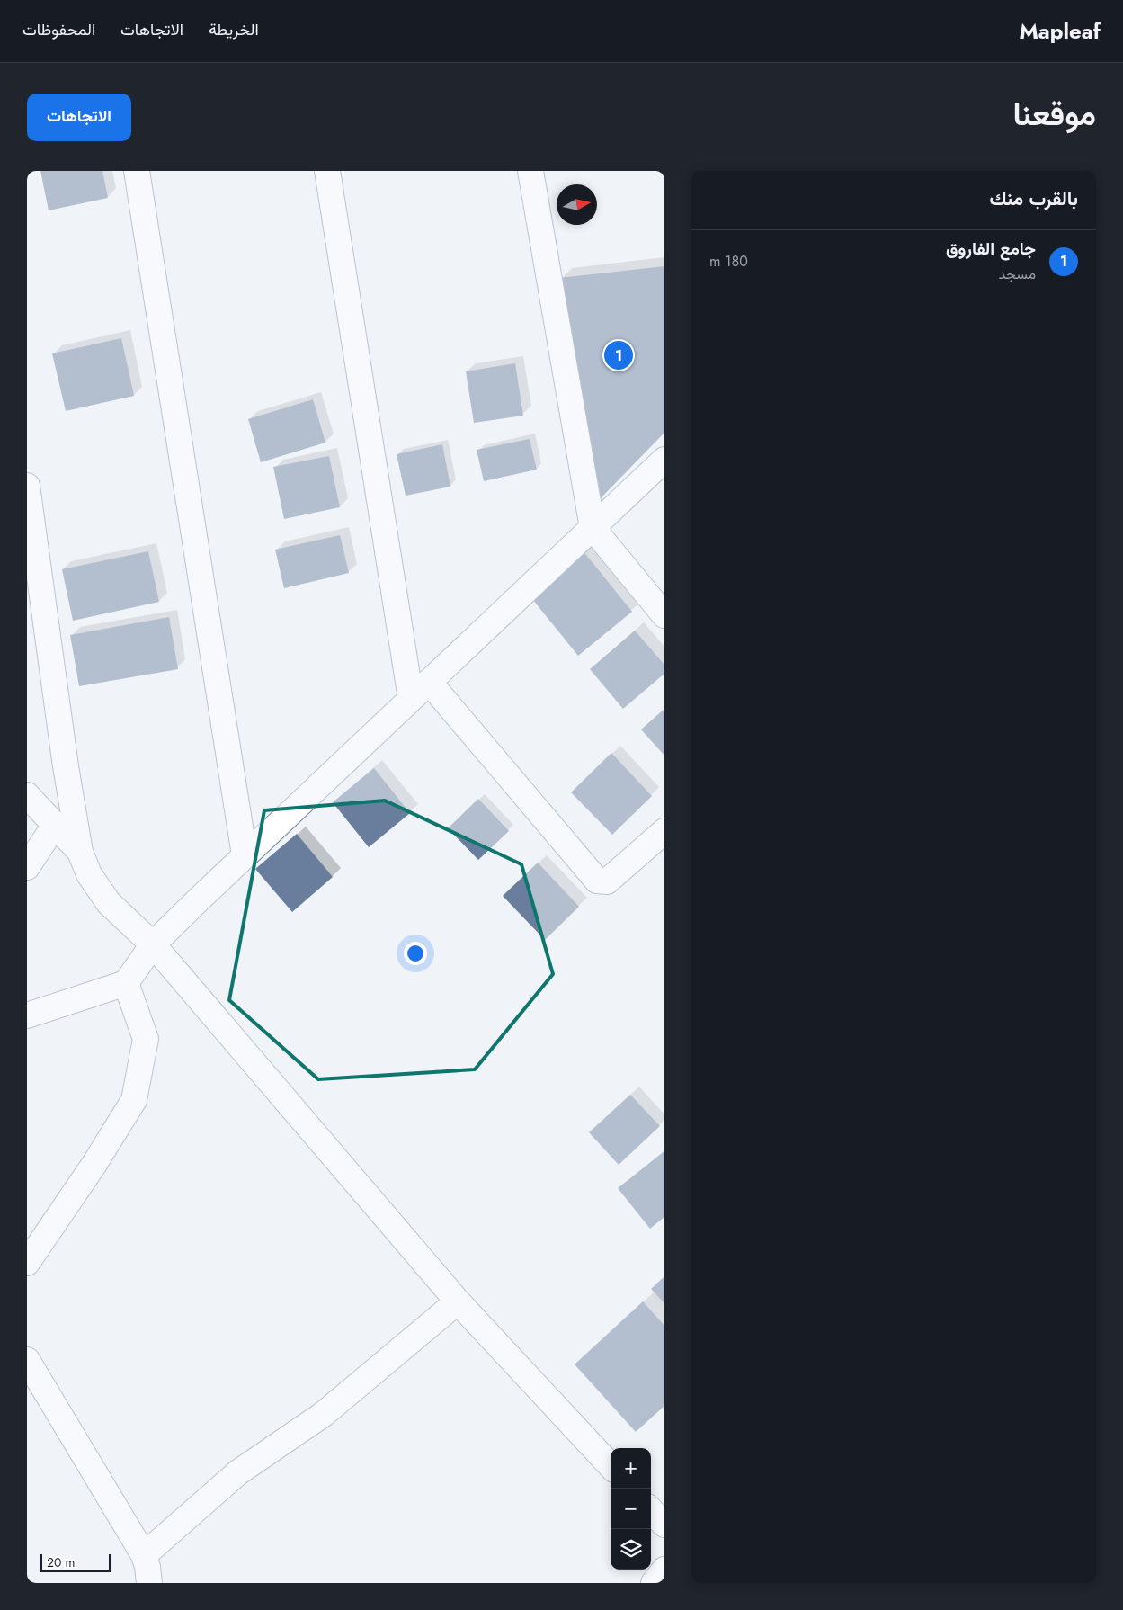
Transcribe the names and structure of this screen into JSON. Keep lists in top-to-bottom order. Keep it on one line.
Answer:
{"scale_bar":"20 m","north":"right","page":{"header":"Mapleaf","nav":["الخريطة","الاتجاهات","المحفوظات"],"title":"موقعنا","buttons":"الاتجاهات","heading":"بالقرب منك","list":[{"mark":"1","name":"جامع الفاروق","note":"مسجد","value":"180 m"}],"pins":"1","map_buttons":["+","−"],"scale":"20 m"}}
